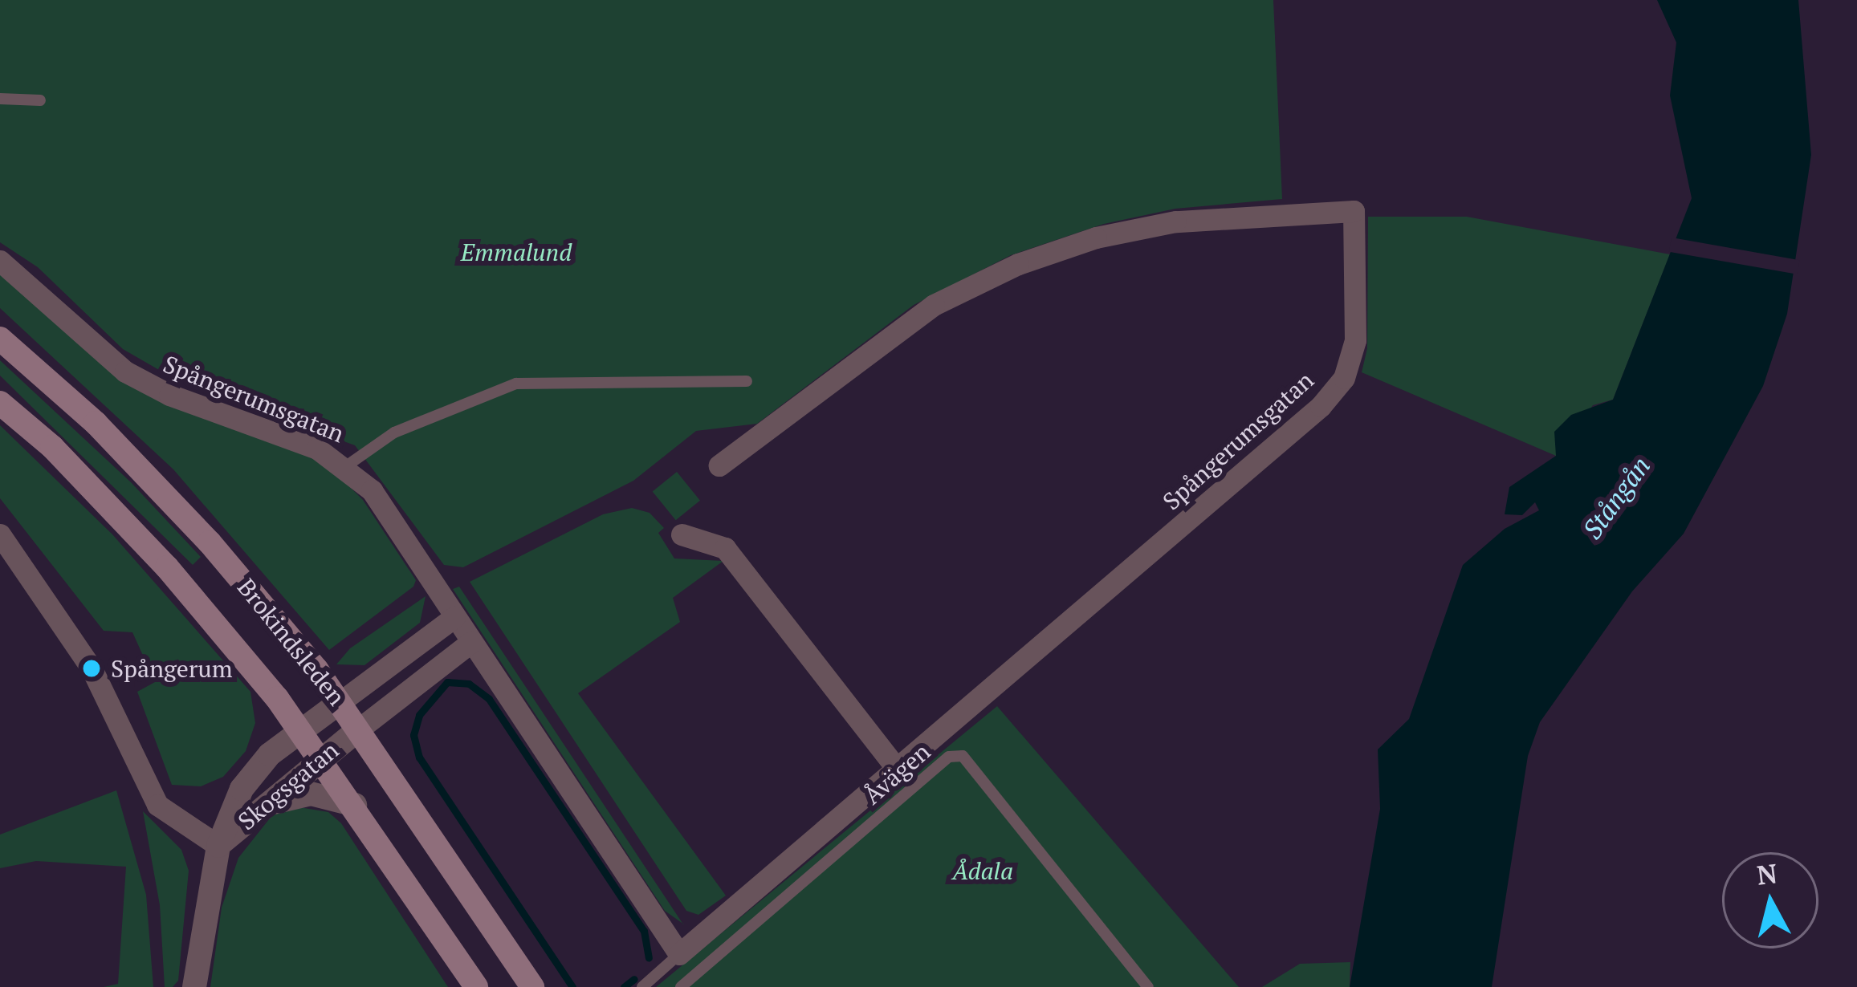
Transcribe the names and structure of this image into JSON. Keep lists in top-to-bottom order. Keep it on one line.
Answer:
{"streets":{"main road":["Brokindsleden"],"street":["Spångerumsgatan","Skogsgatan"],"lane":["Åvägen"]},"crossings":[["Brokindsleden","Skogsgatan"]],"water":["Stångån"],"parks":["Emmalund","Ådala"],"places":["Spångerum"],"north":"top"}
